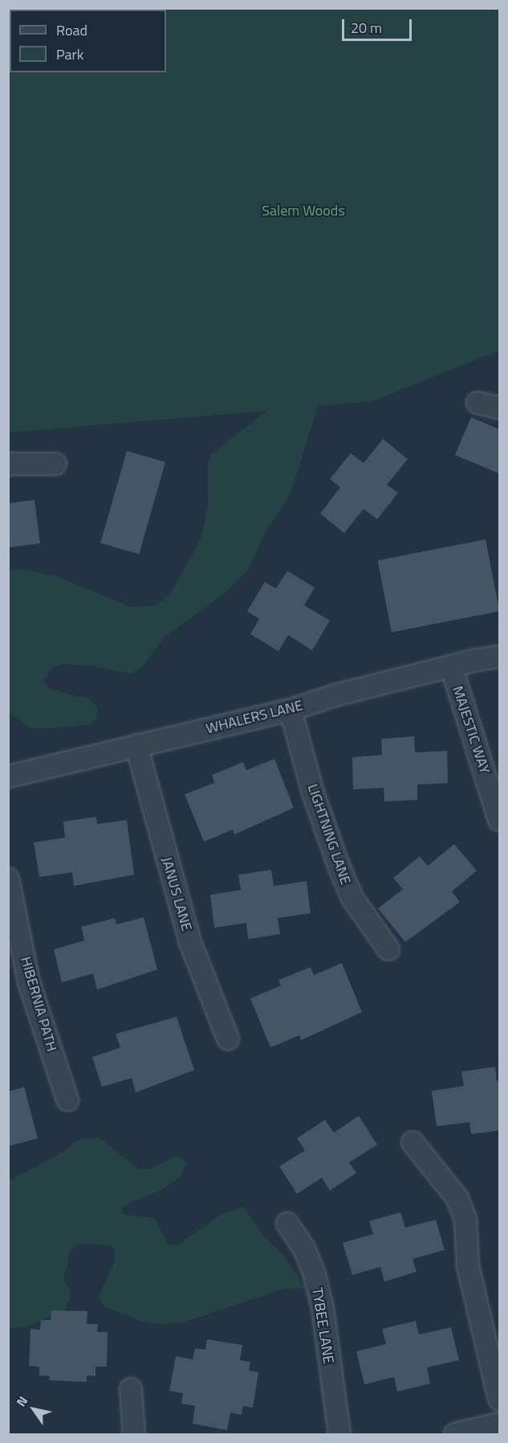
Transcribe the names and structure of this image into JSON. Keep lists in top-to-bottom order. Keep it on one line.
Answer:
{"streets":{"street":["WHALERS LANE","MAJESTIC WAY","LIGHTNING LANE","JANUS LANE","HIBERNIA PATH","TYBEE LANE"]},"crossings":[["WHALERS LANE","MAJESTIC WAY"],["WHALERS LANE","LIGHTNING LANE"],["WHALERS LANE","JANUS LANE"]],"parks":["Salem Woods"],"legend":["Road","Park"],"scale_bar":"20 m","north":"top left"}
